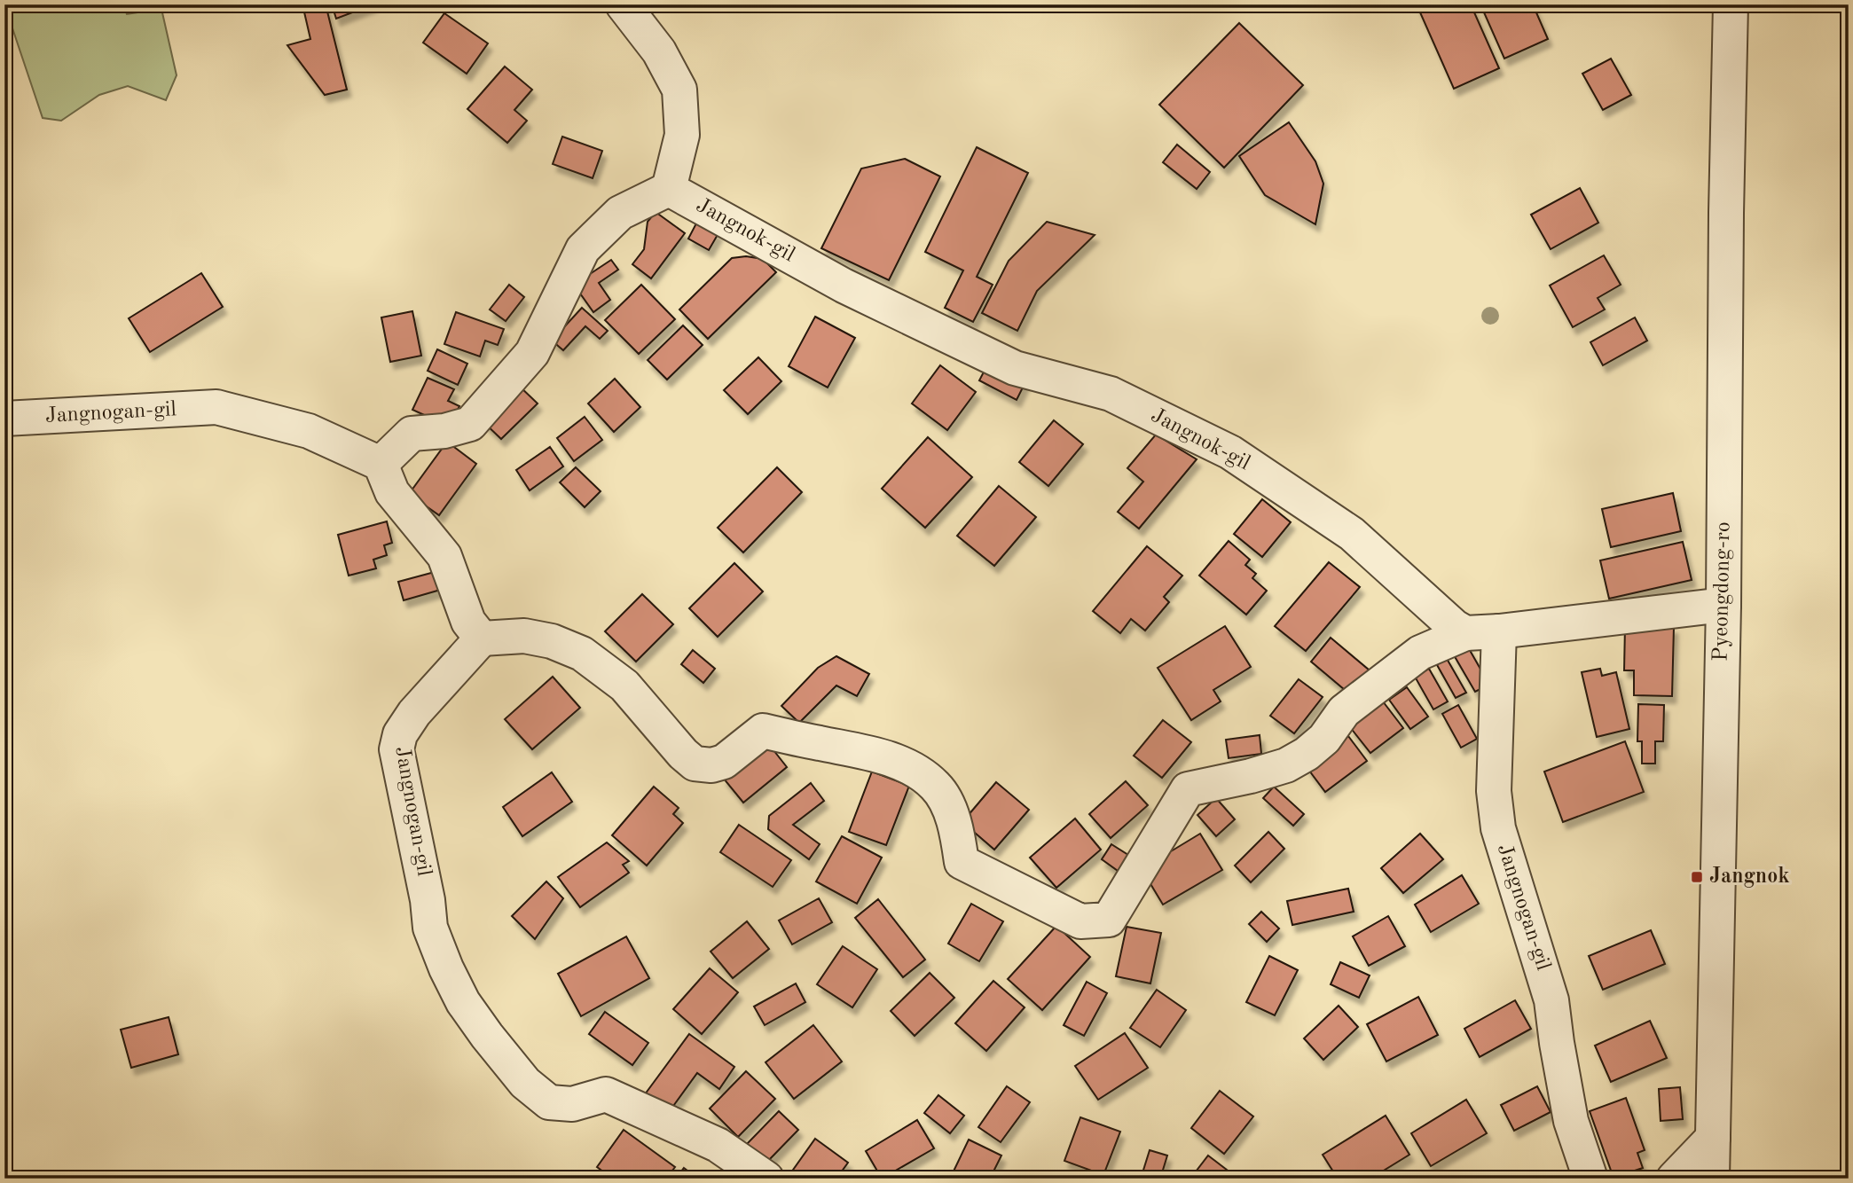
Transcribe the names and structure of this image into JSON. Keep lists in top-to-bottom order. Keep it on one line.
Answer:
{"streets":{"street":["Jangnok-gil","Jangnogan-gil","Pyeongdong-ro"]},"crossings":[["Jangnok-gil","Jangnogan-gil"]],"places":{"transit":["Jangnok"]}}
